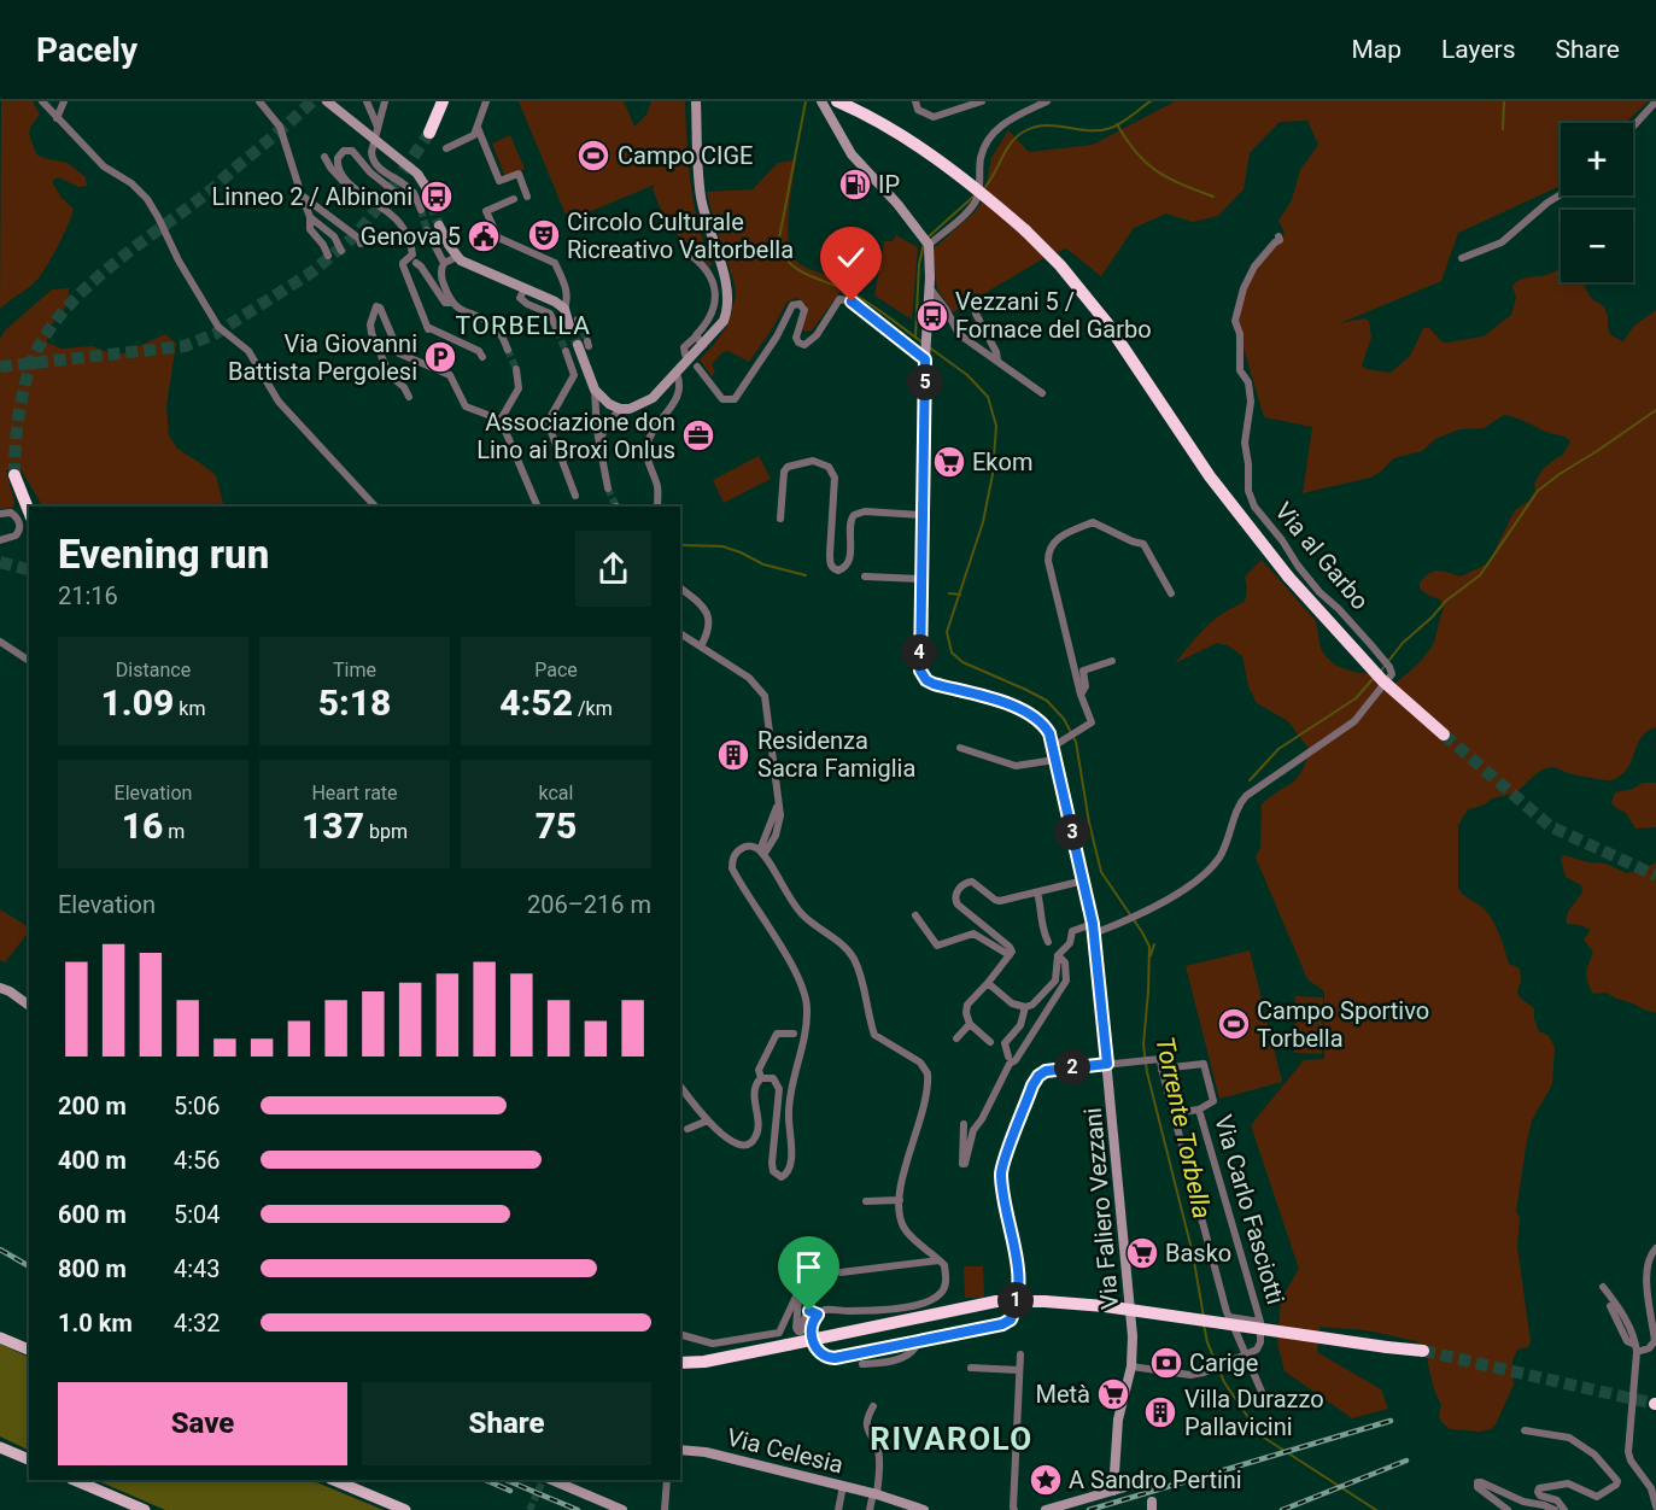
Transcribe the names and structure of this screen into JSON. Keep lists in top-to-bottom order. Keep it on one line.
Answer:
{"streets":{"street":["Via al Garbo","Via Faliero Vezzani","Via Carlo Fasciotti","Via Celesia"]},"crossings":[["Via al Garbo","Via Faliero Vezzani"]],"districts":["TORBELLA","RIVAROLO"],"water":["Torrente Torbella"],"places":{"sports":["Campo CIGE","Campo Sportivo Torbella"],"fuel station":["IP"],"bus stop":["Linneo 2 / Albinoni","Vezzani 5 / Fornace del Garbo"],"theatre":["Circolo Culturale Ricreativo Valtorbella"],"public building":["Genova 5"],"parking":["Via Giovanni Battista Pergolesi"],"office":["Associazione don Lino ai Broxi Onlus"],"supermarket":["Ekom","Basko","Metà"],"building":["Residenza Sacra Famiglia","Villa Durazzo Pallavicini"],"bank":["Carige"],"place":["A Sandro Pertini"]},"page":{"header":"Pacely","nav":["Map","Layers","Share"],"map_buttons":["+","−"],"pins":["5","4","3","2","1"],"heading":["Evening run","21:16"],"stats":[["Distance","1.09 km"],["Time","5:18"],["Pace","4:52 /km"],["Elevation","16 m"],["Heart rate","137 bpm"],["kcal","75"]],"chart":["Elevation","206–216 m"],"list":[{"name":"200 m","note":"5:06"},{"name":"400 m","note":"4:56"},{"name":"600 m","note":"5:04"},{"name":"800 m","note":"4:43"},{"name":"1.0 km","note":"4:32"}],"buttons":["Save","Share"]}}
